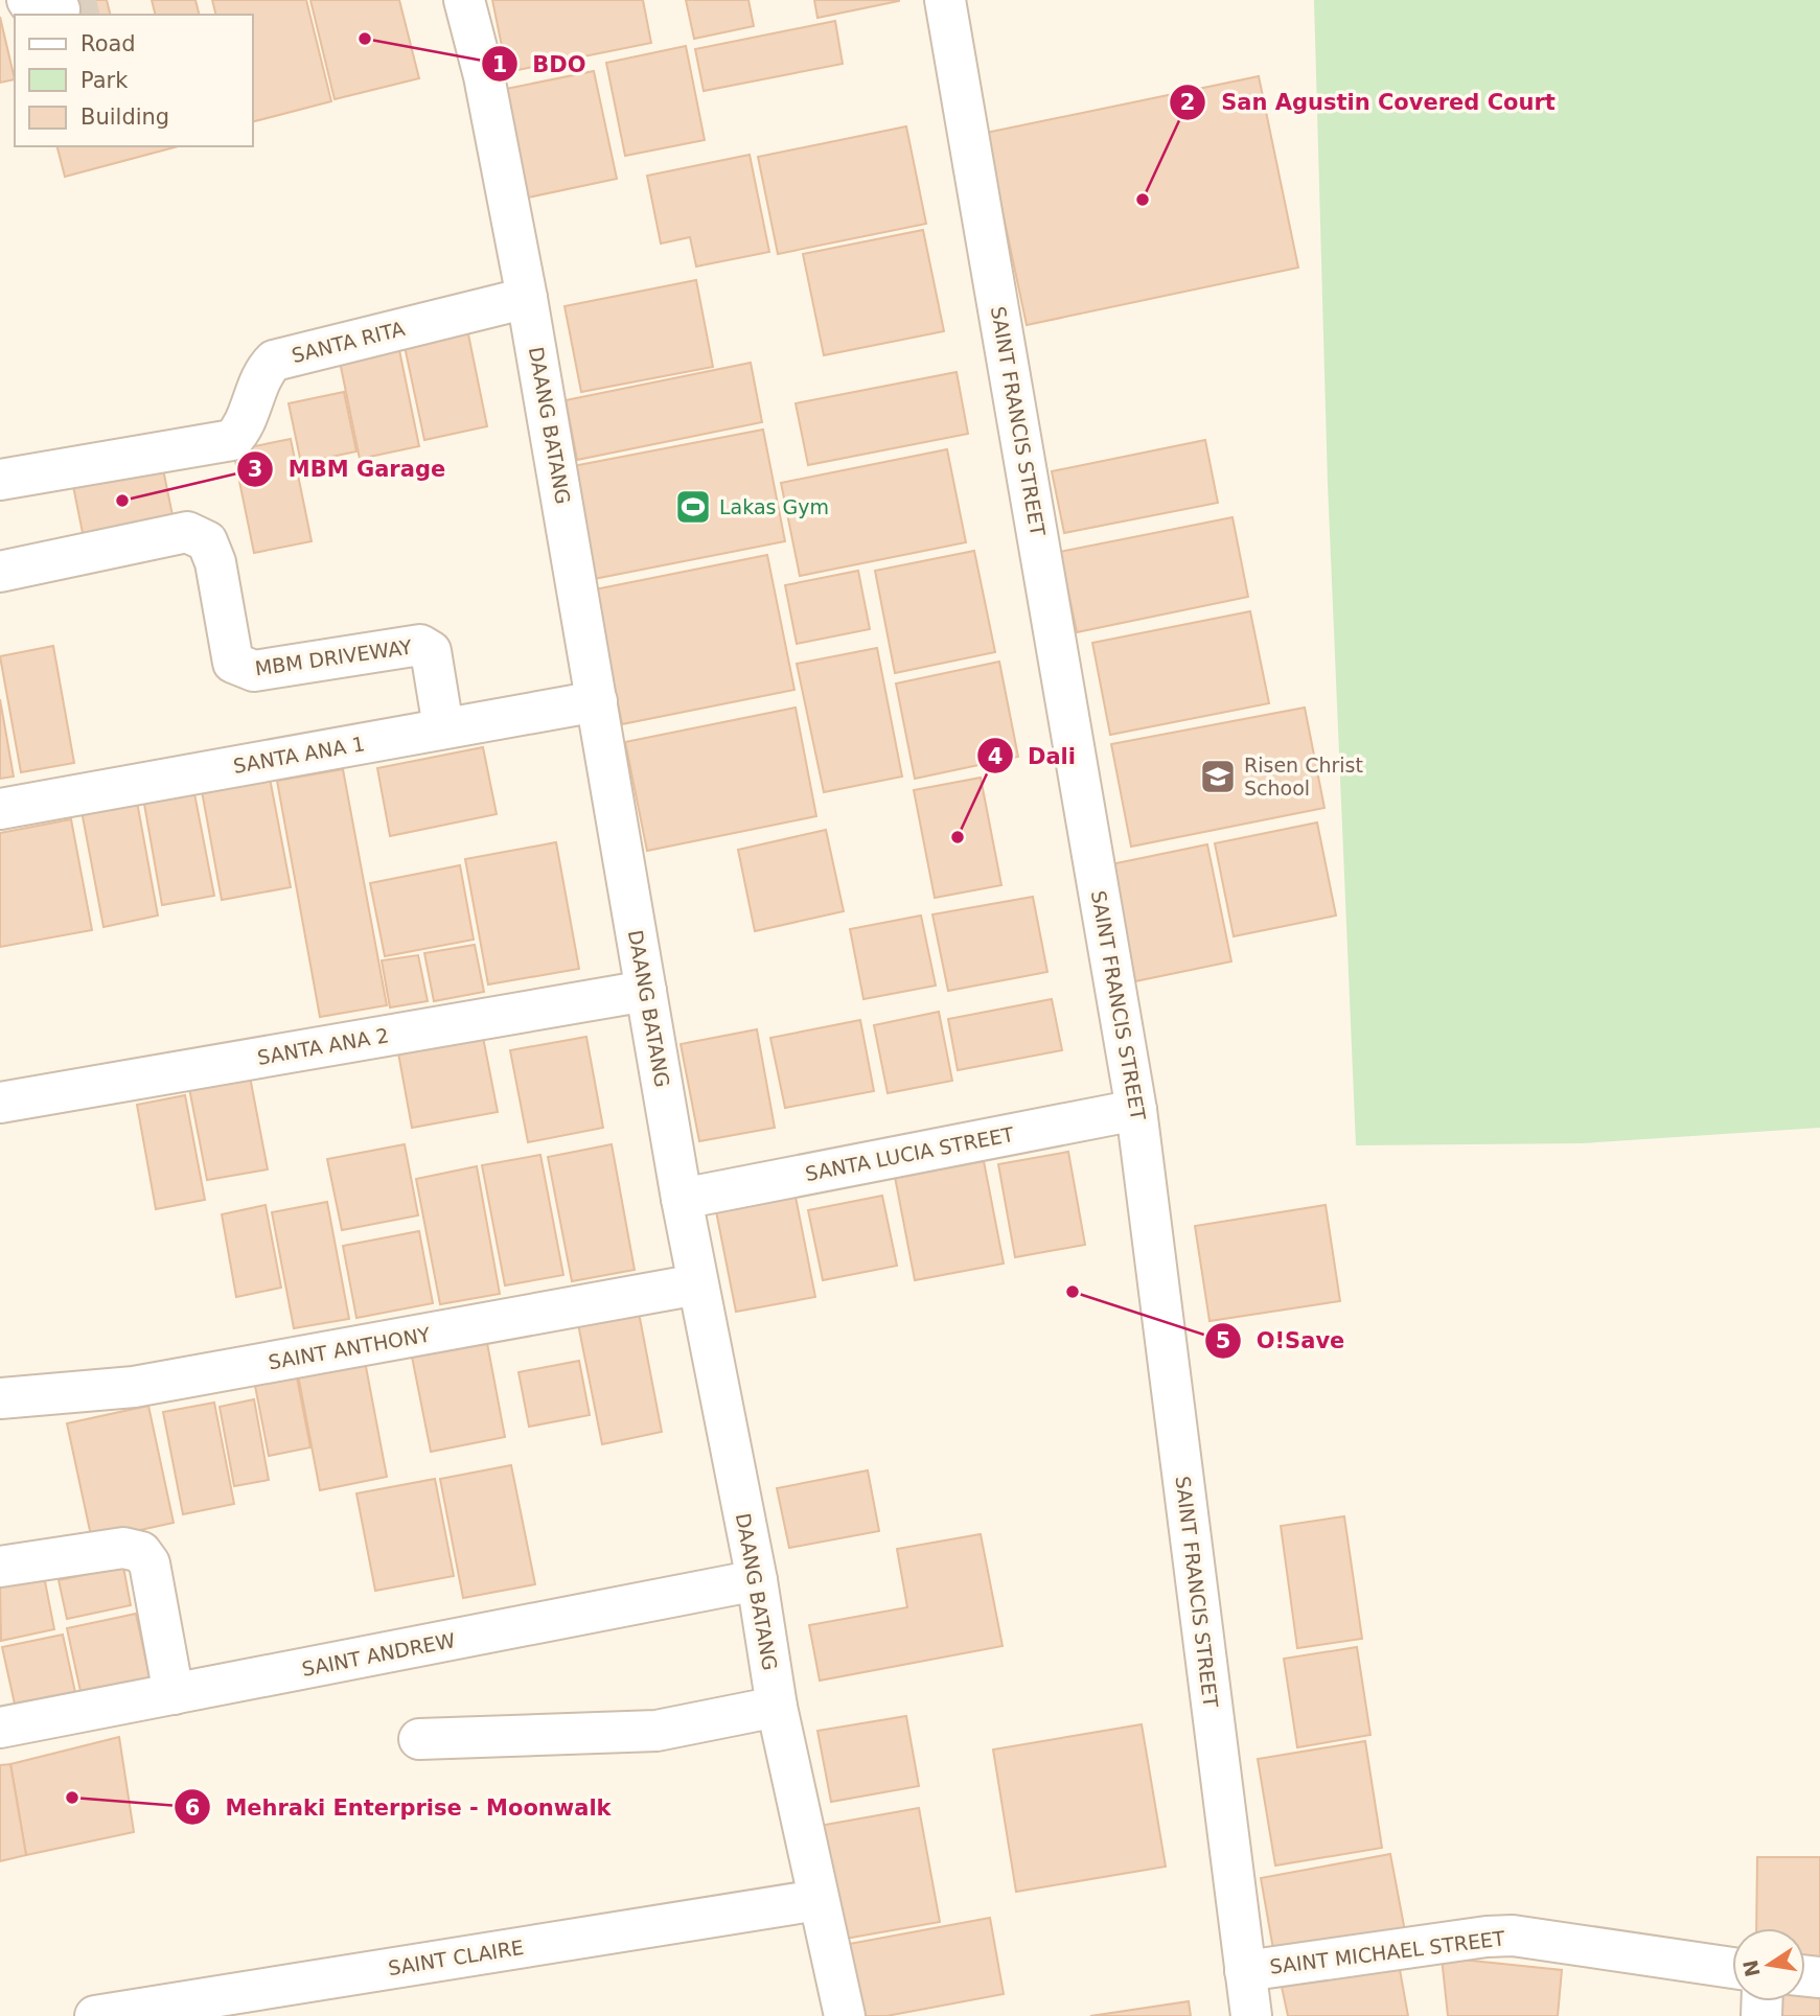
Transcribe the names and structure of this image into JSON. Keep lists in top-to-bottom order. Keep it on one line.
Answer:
{"streets":{"street":["SANTA RITA","SAINT FRANCIS STREET","DAANG BATANG","MBM DRIVEWAY","SANTA ANA 1","SANTA ANA 2","SANTA LUCIA STREET","SAINT ANTHONY","SAINT ANDREW","SAINT MICHAEL STREET","SAINT CLAIRE"]},"crossings":[["SANTA RITA","DAANG BATANG"],["SAINT FRANCIS STREET","SANTA LUCIA STREET"],["SAINT FRANCIS STREET","SAINT MICHAEL STREET"],["DAANG BATANG","SANTA ANA 1"],["DAANG BATANG","SANTA ANA 2"],["DAANG BATANG","SANTA LUCIA STREET"],["DAANG BATANG","SAINT ANTHONY"],["DAANG BATANG","SAINT ANDREW"],["DAANG BATANG","SAINT CLAIRE"],["MBM DRIVEWAY","SANTA ANA 1"]],"places":{"other":["BDO","San Agustin Covered Court","MBM Garage","Dali","O!Save","Mehraki Enterprise - Moonwalk"],"sports":["Lakas Gym"],"school or university":["Risen Christ School"]},"legend":["Road","Park","Building"],"north":"left"}
